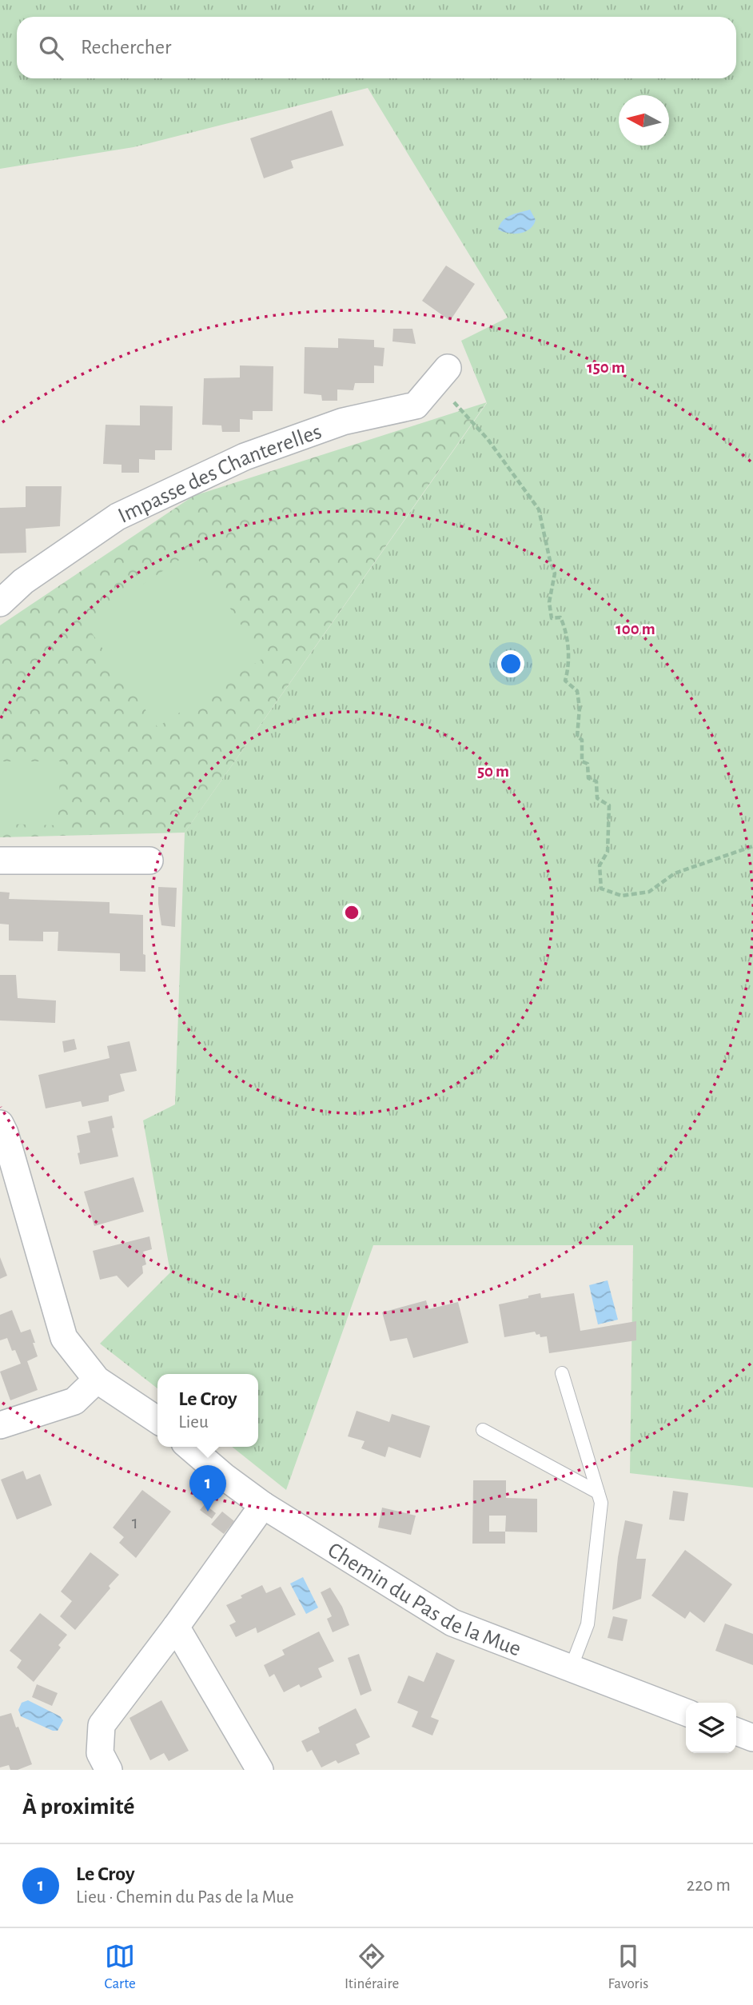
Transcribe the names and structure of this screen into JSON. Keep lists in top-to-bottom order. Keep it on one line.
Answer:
{"streets":{"street":["Impasse des Chanterelles","Chemin du Pas de la Mue"]},"house_numbers":["1"],"north":"left","page":{"search":"Rechercher","popup":["Le Croy","Lieu"],"pins":"1","heading":"À proximité","list":[{"mark":"1","name":"Le Croy","note":"Lieu · Chemin du Pas de la Mue","value":"220 m"}],"nav":["Carte","Itinéraire","Favoris"]},"rings":["150 m","100 m","50 m"]}
